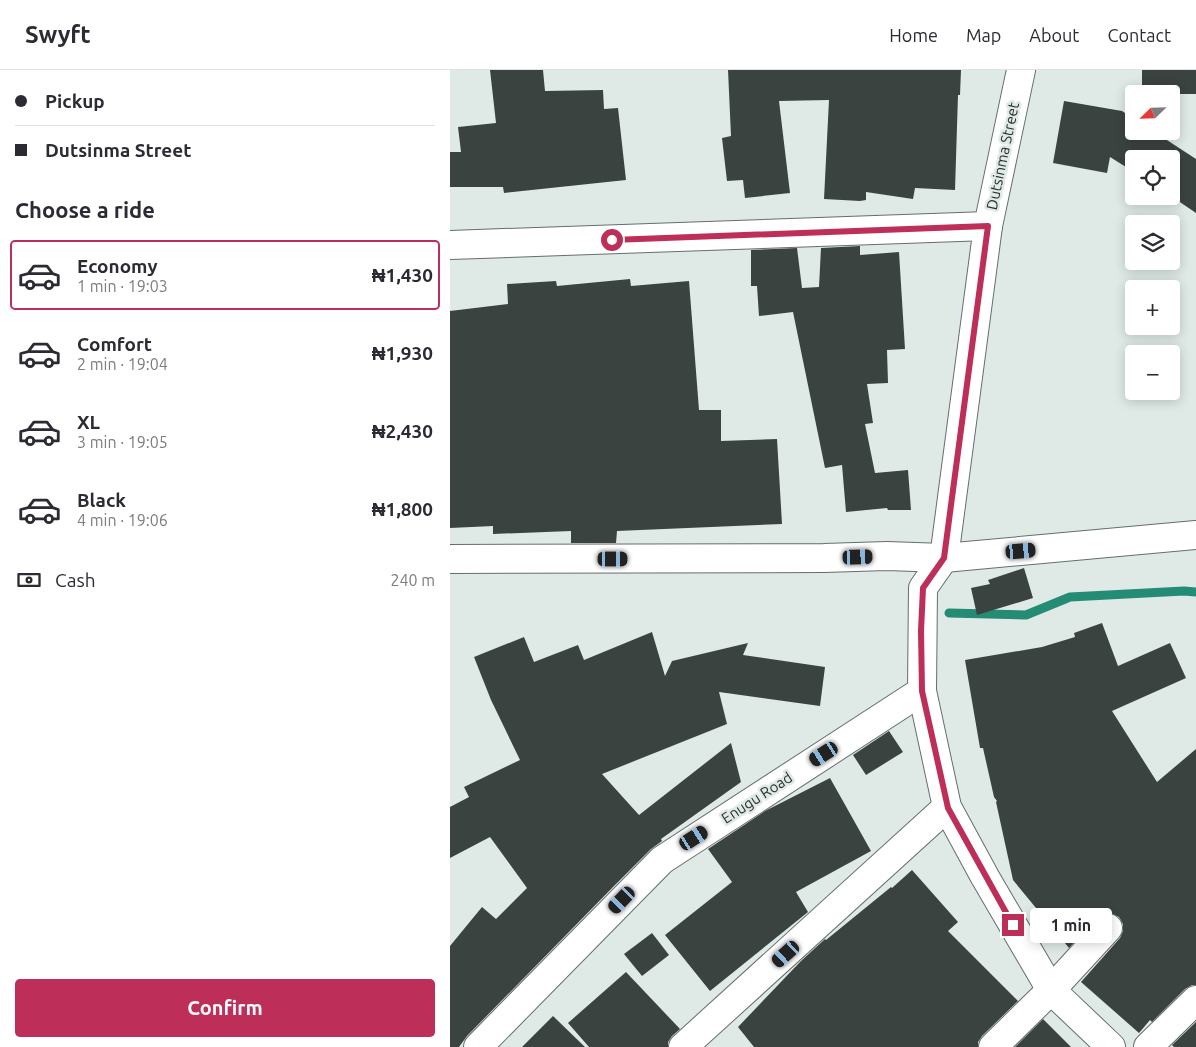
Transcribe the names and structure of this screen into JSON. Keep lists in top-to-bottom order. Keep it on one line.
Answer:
{"streets":{"street":["Dutsinma Street","Enugu Road"]},"crossings":[["Dutsinma Street","Enugu Road"]],"north":"bottom left","page":{"header":"Swyft","nav":["Home","Map","About","Contact"],"banner":["Pickup","Dutsinma Street"],"map_buttons":["+","−"],"heading":"Choose a ride","list":[{"name":"Economy","note":"1 min · 19:03","value":"₦1,430"},{"name":"Comfort","note":"2 min · 19:04","value":"₦1,930"},{"name":"XL","note":"3 min · 19:05","value":"₦2,430"},{"name":"Black","note":"4 min · 19:06","value":"₦1,800"}],"pay":["Cash","240 m"],"bubble":"1 min","buttons":"Confirm"}}
